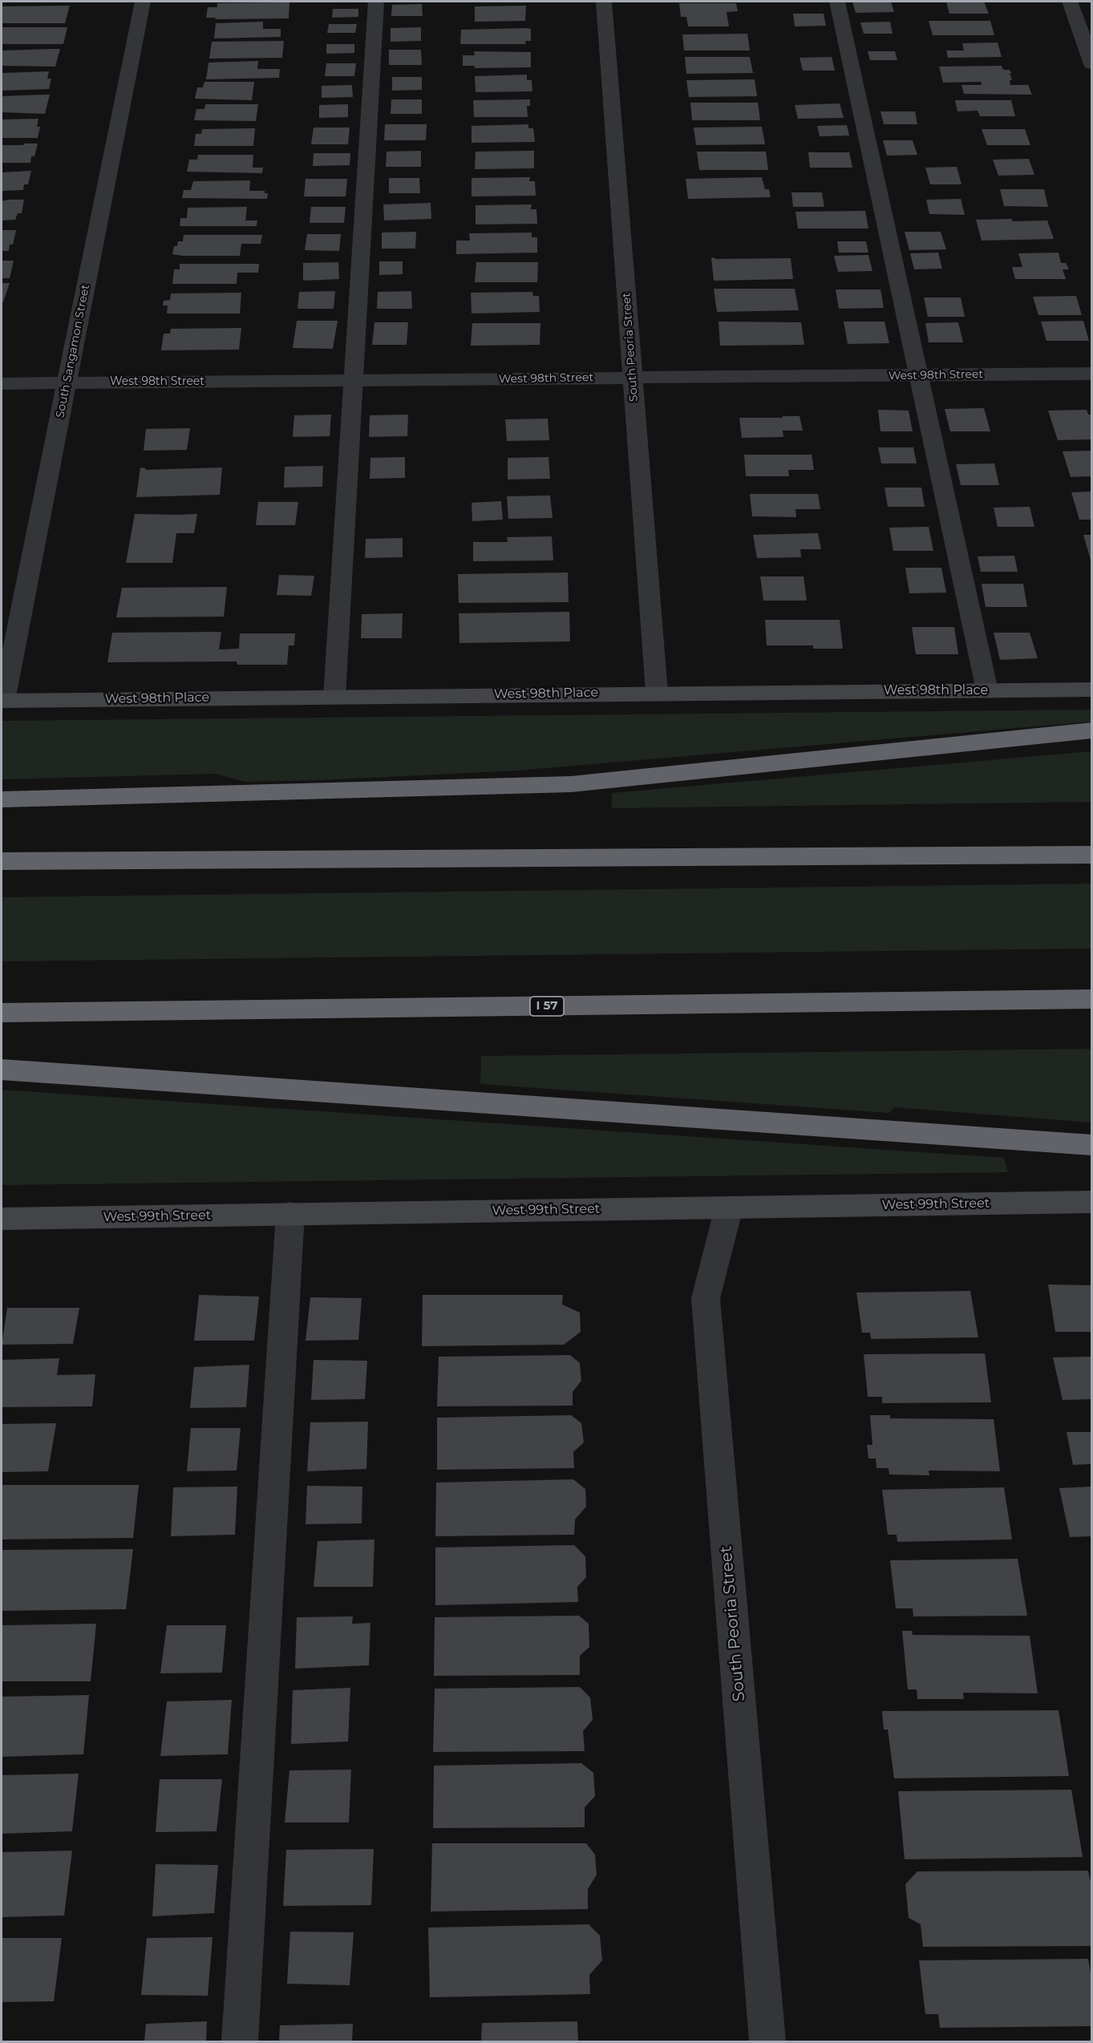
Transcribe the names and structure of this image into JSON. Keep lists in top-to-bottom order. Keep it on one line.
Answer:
{"streets":{"highway":["I 57"],"street":["South Peoria Street","South Sangamon Street","West 98th Street","West 98th Place","West 99th Street"]},"crossings":[["South Peoria Street","West 98th Street"],["South Peoria Street","West 98th Place"],["South Peoria Street","West 99th Street"],["South Sangamon Street","West 98th Street"],["South Sangamon Street","West 98th Place"]]}
